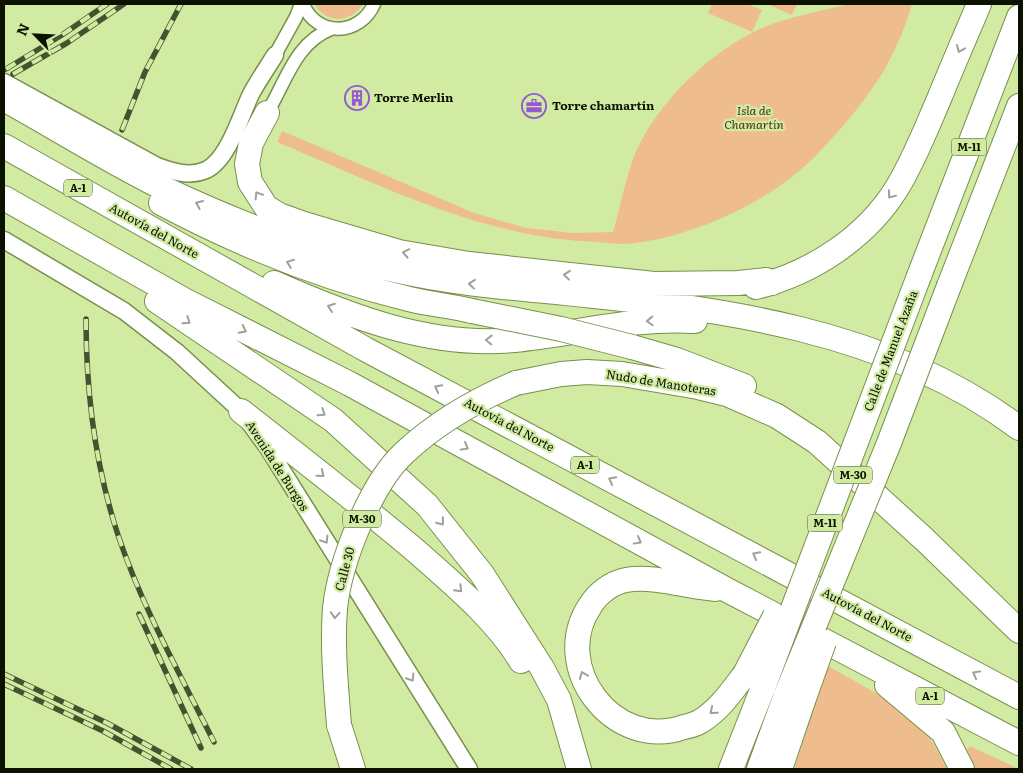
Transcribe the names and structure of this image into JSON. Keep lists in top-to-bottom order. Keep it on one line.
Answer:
{"streets":{"highway":["M-11","A-1","Autovía del Norte","Calle de Manuel Azaña","Nudo de Manoteras","M-30","Calle 30"],"street":["Avenida de Burgos"]},"crossings":[["Nudo de Manoteras","Calle 30"]],"one_way":["Avenida de Burgos","Calle 30"],"parks":["Isla de Chamartín"],"places":{"building":["Torre Merlin"],"office":["Torre chamartín"]},"north":"top left"}
